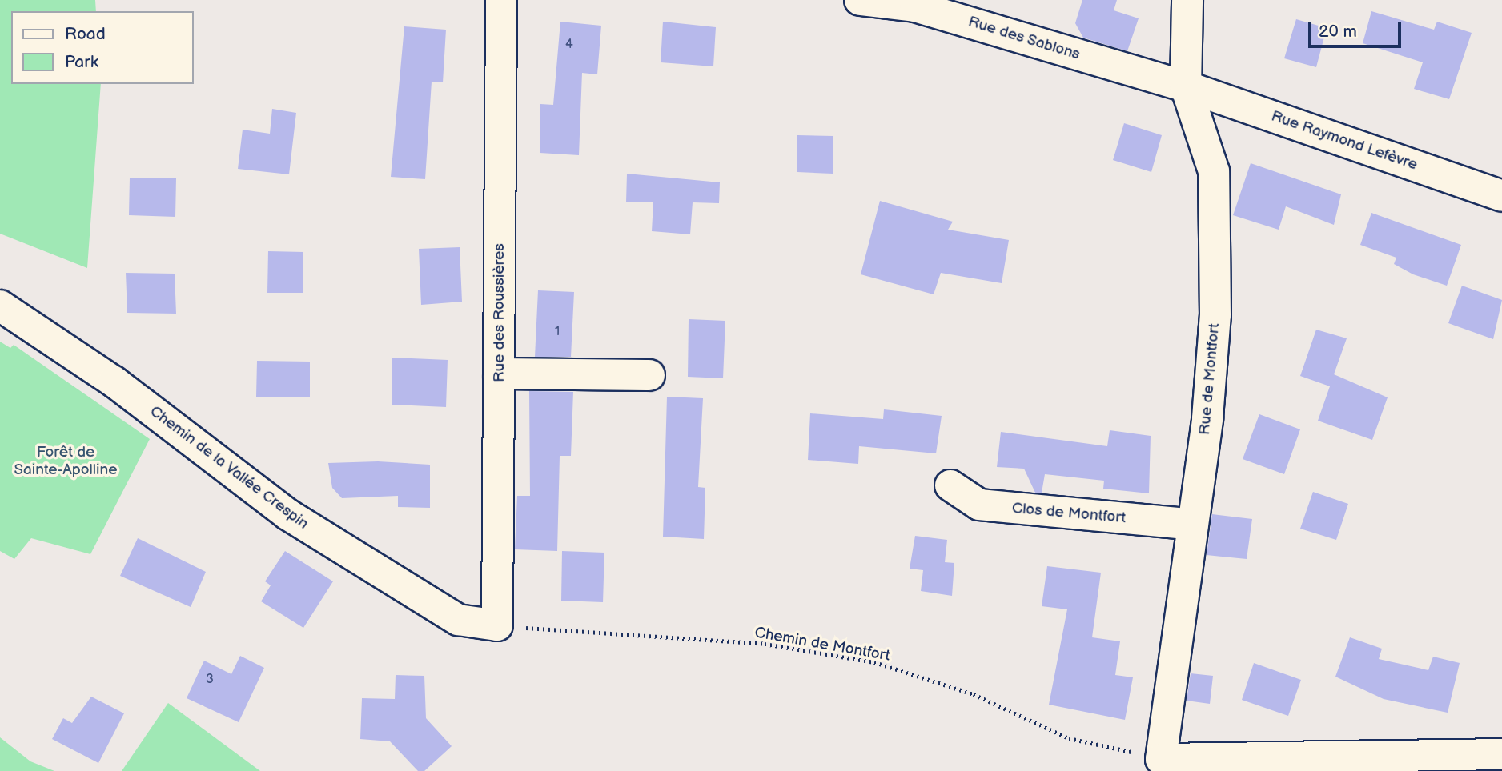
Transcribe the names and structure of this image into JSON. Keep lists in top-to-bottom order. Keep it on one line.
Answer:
{"streets":{"street":["Rue des Sablons","Rue Raymond Lefèvre","Rue des Roussières","Rue de Montfort","Chemin de la Vallée Crespin","Clos de Montfort"],"path":["Chemin de Montfort"]},"crossings":[["Rue des Sablons","Rue Raymond Lefèvre"],["Rue des Sablons","Rue de Montfort"],["Rue Raymond Lefèvre","Rue de Montfort"],["Rue des Roussières","Chemin de la Vallée Crespin"],["Rue des Roussières","Chemin de Montfort"],["Rue de Montfort","Clos de Montfort"],["Rue de Montfort","Chemin de Montfort"],["Chemin de la Vallée Crespin","Chemin de Montfort"]],"parks":["Forêt de Sainte-Apolline"],"house_numbers":["4","1","3"],"legend":["Road","Park"],"scale_bar":"20 m"}
